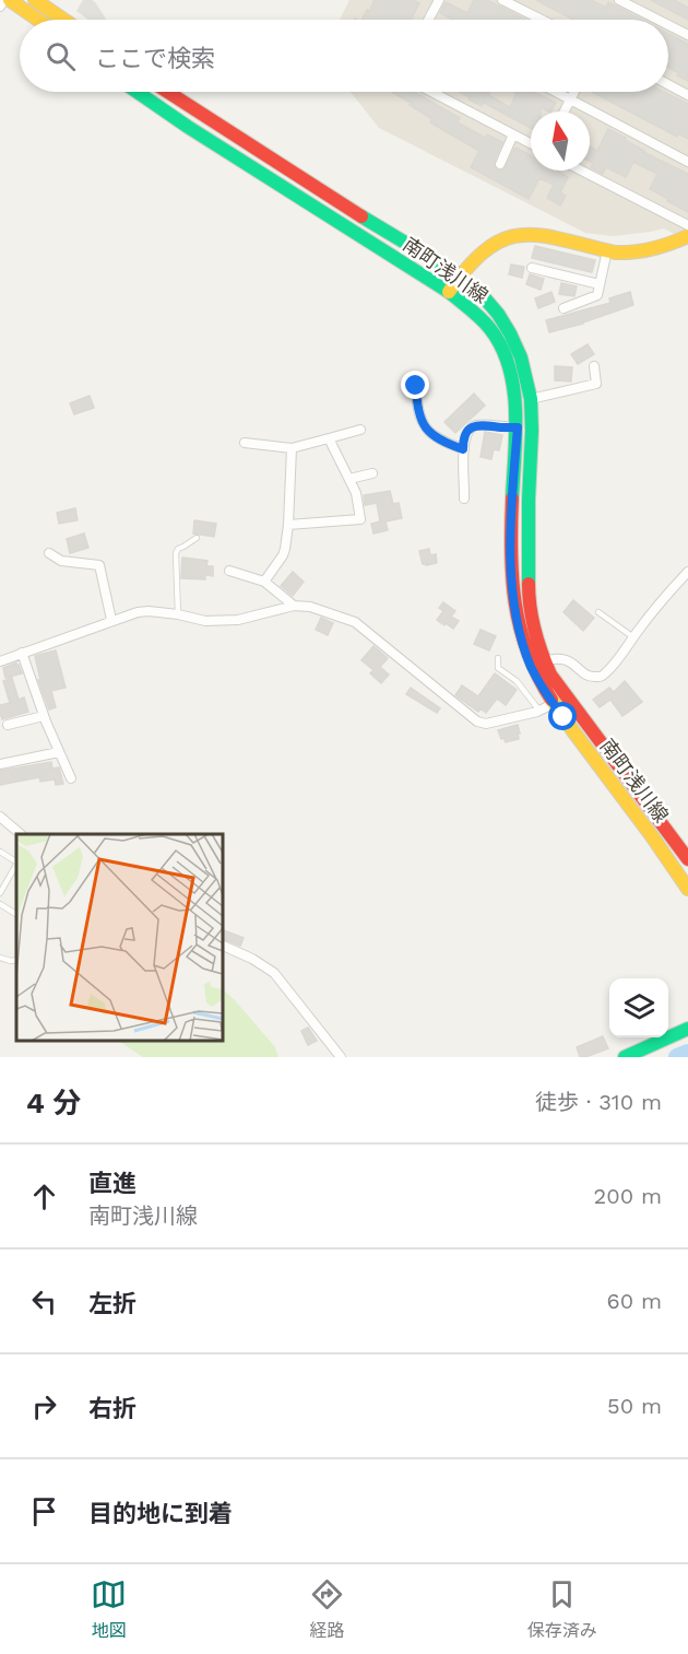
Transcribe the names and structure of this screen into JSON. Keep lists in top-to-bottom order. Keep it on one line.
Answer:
{"streets":{"street":["南町浅川線"]},"north":"top","page":{"search":"ここで検索","heading":["4 分","徒歩 · 310 m"],"list":[["直進","南町浅川線","200 m"],["左折","60 m"],["右折","50 m"],"目的地に到着"],"nav":["地図","経路","保存済み"]}}
